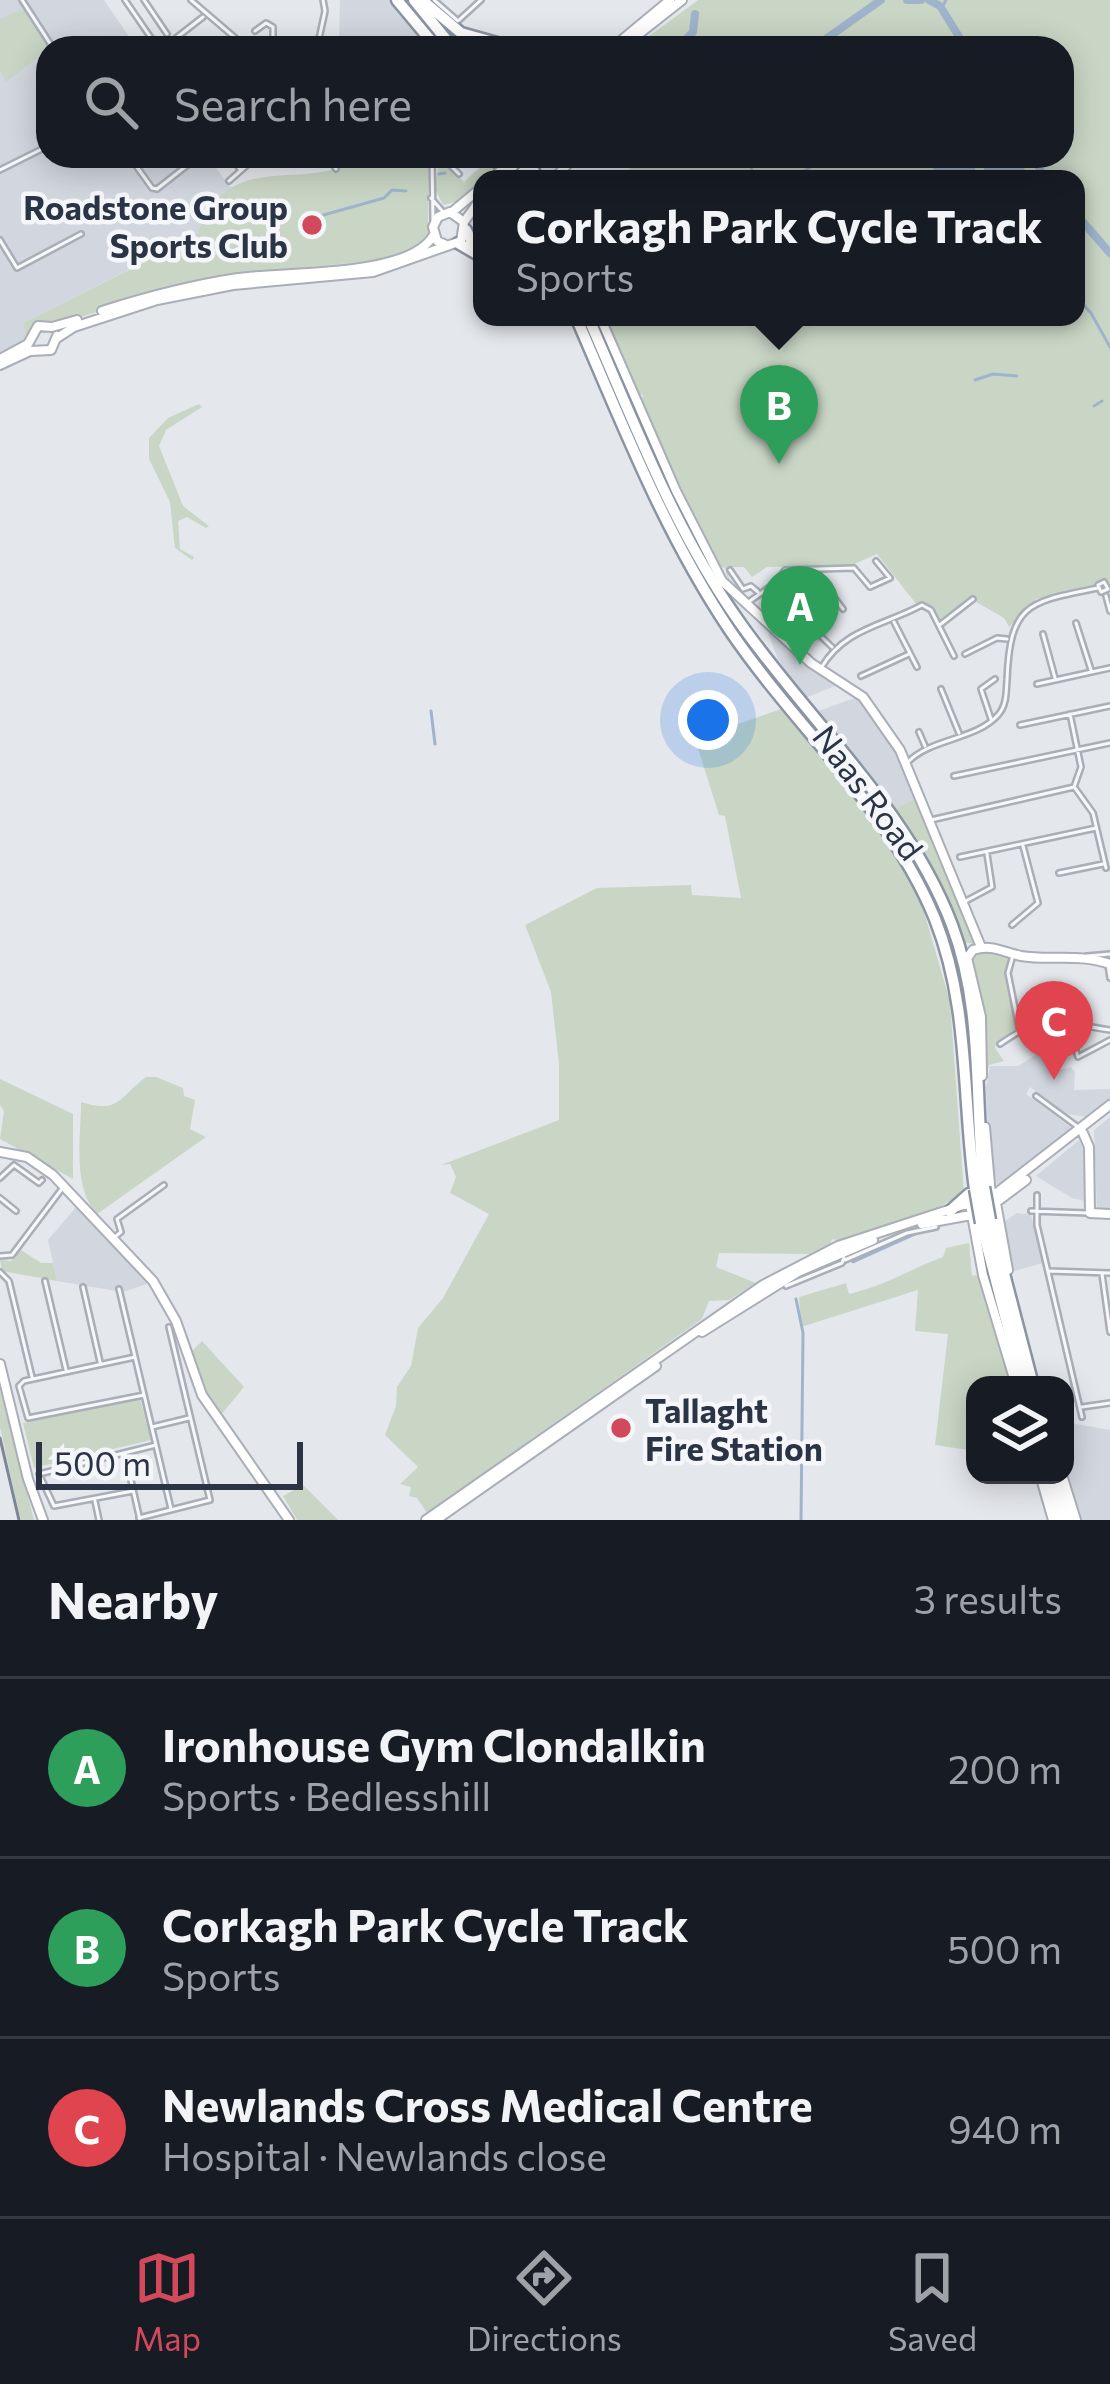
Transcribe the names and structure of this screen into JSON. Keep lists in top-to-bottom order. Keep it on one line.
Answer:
{"streets":{"highway":["Naas Road"]},"places":["Roadstone Group Sports Club","Tallaght Fire Station"],"scale_bar":"500 m","page":{"search":"Search here","popup":["Corkagh Park Cycle Track","Sports"],"pins":["B","A","C"],"scale":"500 m","heading":["Nearby","3 results"],"list":[{"mark":"A","name":"Ironhouse Gym Clondalkin","note":"Sports · Bedlesshill","value":"200 m"},{"mark":"B","name":"Corkagh Park Cycle Track","note":"Sports","value":"500 m"},{"mark":"C","name":"Newlands Cross Medical Centre","note":"Hospital · Newlands close","value":"940 m"}],"nav":["Map","Directions","Saved"]}}
